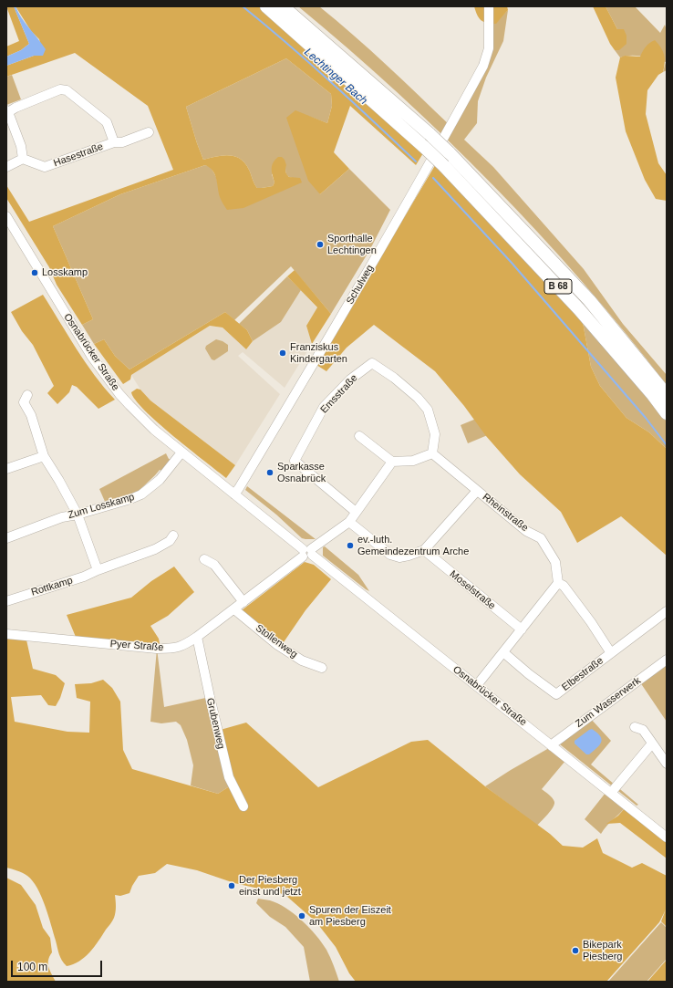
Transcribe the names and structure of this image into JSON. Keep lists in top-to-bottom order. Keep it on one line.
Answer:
{"streets":{"highway":["B 68"],"street":["Hasestraße","Schulweg","Osnabrücker Straße","Emsstraße","Zum Losskamp","Rheinstraße","Rottkamp","Moselstraße","Stollenweg","Pyer Straße","Elbestraße","Zum Wasserwerk","Grubenweg"]},"crossings":[["Schulweg","Osnabrücker Straße"],["Osnabrücker Straße","Zum Losskamp"],["Osnabrücker Straße","Pyer Straße"],["Osnabrücker Straße","Zum Wasserwerk"],["Emsstraße","Rheinstraße"],["Rheinstraße","Elbestraße"],["Stollenweg","Pyer Straße"],["Pyer Straße","Grubenweg"]],"water":["Lechtinger Bach"],"places":["Sporthalle Lechtingen","Losskamp","Franziskus Kindergarten","Sparkasse Osnabrück","ev.-luth. Gemeindezentrum Arche","Der Piesberg einst und jetzt","Spuren der Eiszeit am Piesberg","Bikepark Piesberg"],"scale_bar":"100 m"}
